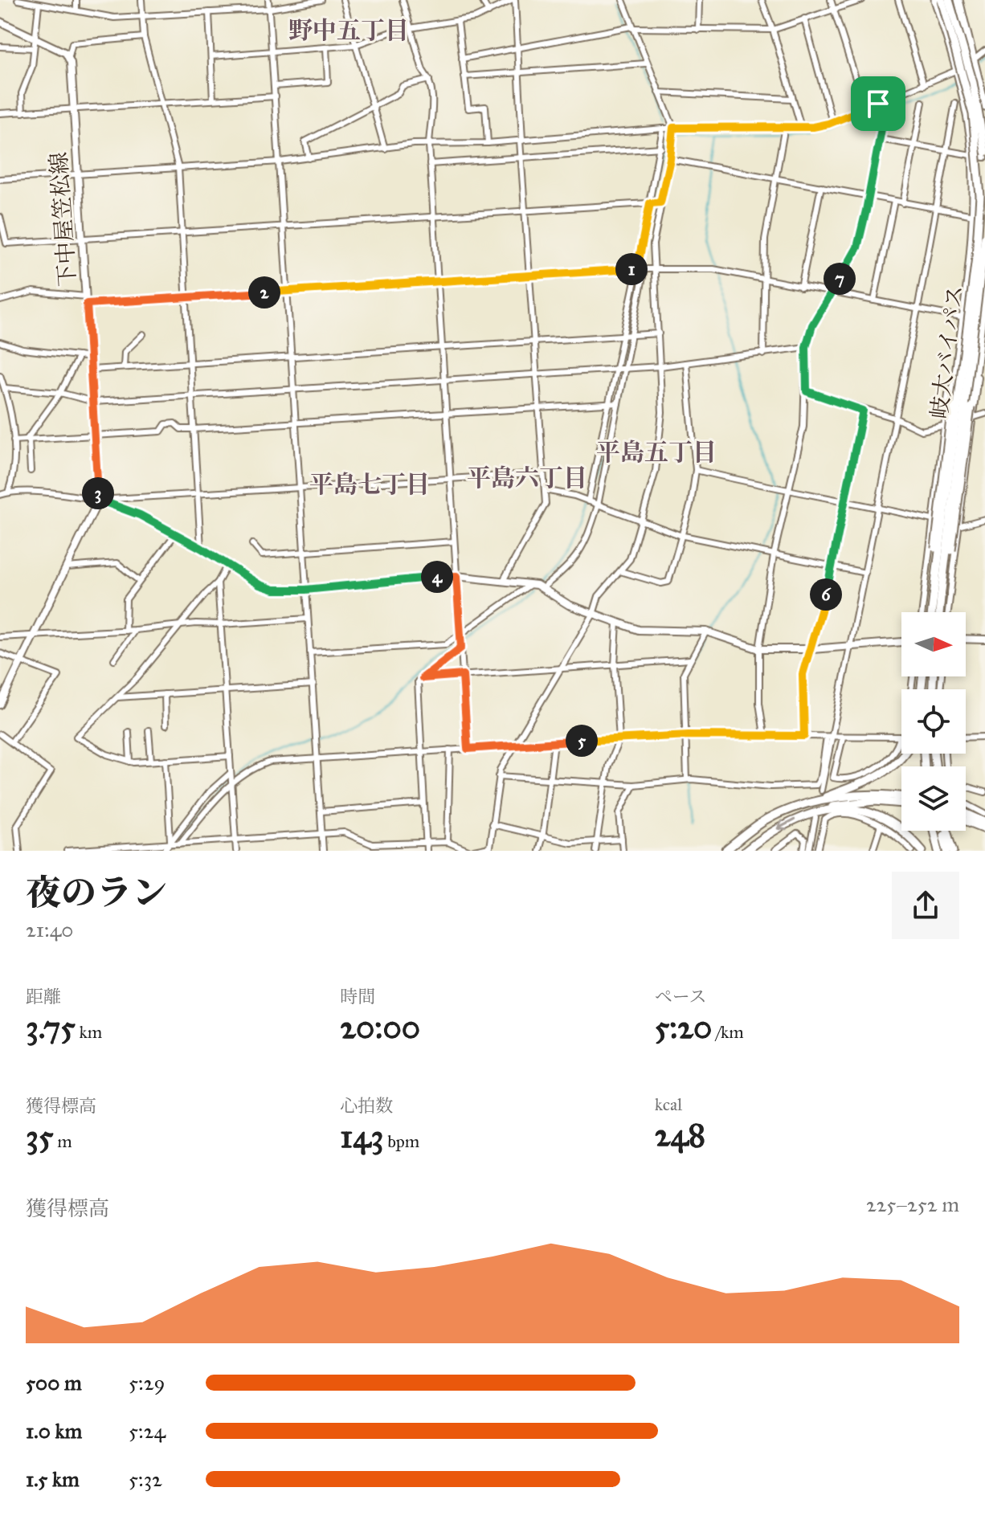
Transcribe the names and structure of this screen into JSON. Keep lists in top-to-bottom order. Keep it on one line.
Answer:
{"streets":{"highway":["岐大バイパス"],"main road":["下中屋笠松線"]},"districts":["野中五丁目","平島五丁目","平島六丁目","平島七丁目"],"north":"right","page":{"pins":["1","7","2","3","4","6","5"],"heading":["夜のラン","21:40"],"stats":[["距離","3.75 km"],["時間","20:00"],["ペース","5:20 /km"],["獲得標高","35 m"],["心拍数","143 bpm"],["kcal","248"]],"chart":["獲得標高","225–252 m"],"list":[{"name":"500 m","note":"5:29"},{"name":"1.0 km","note":"5:24"},{"name":"1.5 km","note":"5:32"}]}}
